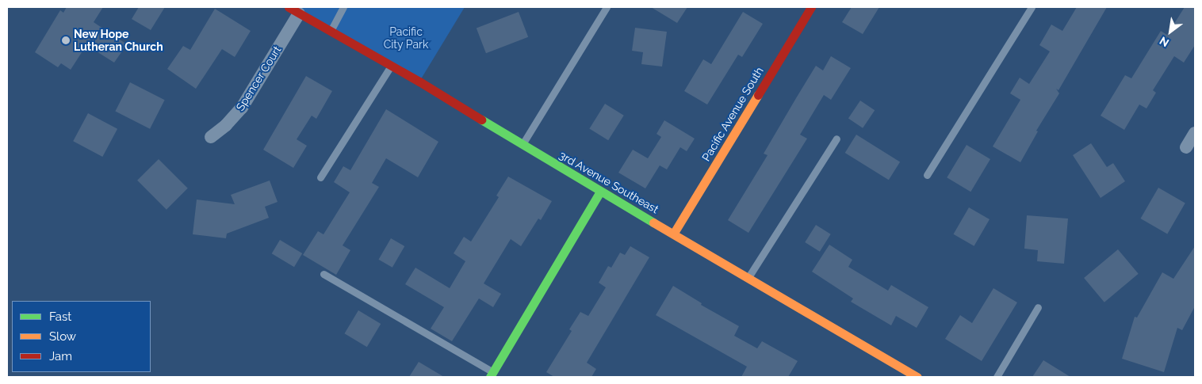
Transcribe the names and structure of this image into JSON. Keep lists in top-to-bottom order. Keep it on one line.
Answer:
{"streets":{"street":["Spencer Court","Pacific Avenue South","3rd Avenue Southeast"]},"crossings":[["Spencer Court","3rd Avenue Southeast"],["Pacific Avenue South","3rd Avenue Southeast"]],"parks":["Pacific City Park"],"places":["New Hope Lutheran Church"],"legend":["Fast","Slow","Jam"],"north":"bottom left"}
